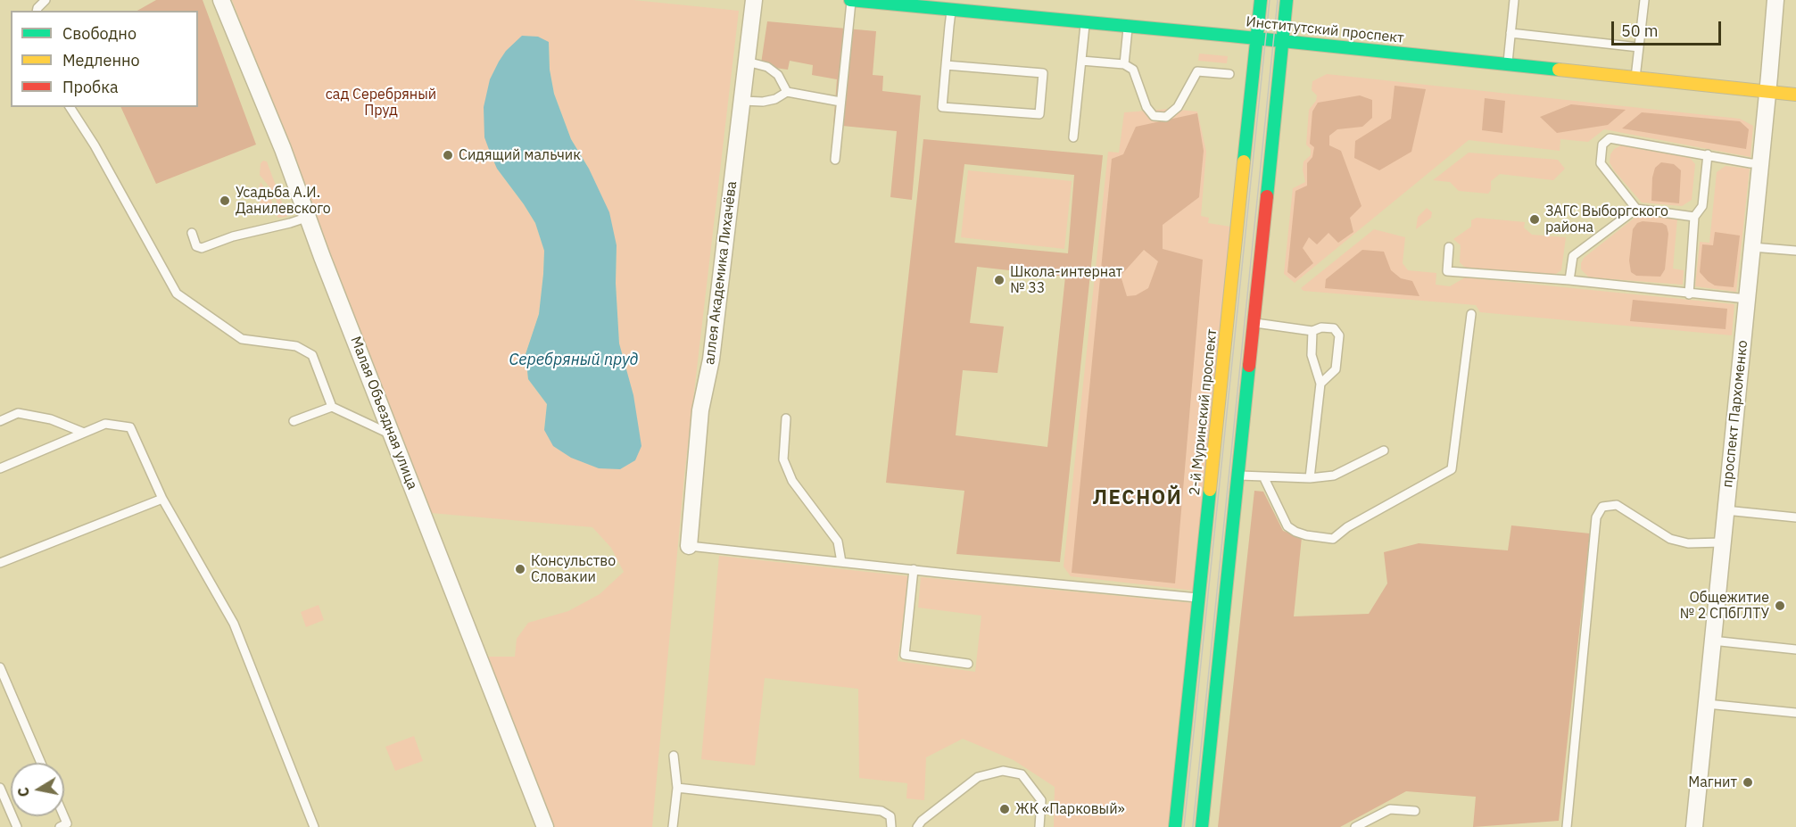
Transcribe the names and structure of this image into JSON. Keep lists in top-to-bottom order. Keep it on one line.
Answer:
{"streets":{"main road":["Институтский проспект","2-й Муринский проспект"],"street":["аллея Академика Лихачёва","Малая Объездная улица","проспект Пархоменко"]},"crossings":[["Институтский проспект","2-й Муринский проспект"],["Институтский проспект","проспект Пархоменко"]],"districts":["ЛЕСНОЙ"],"water":["Серебряный пруд"],"parks":["сад Серебряный Пруд"],"places":["Сидящий мальчик","Усадьба А.И. Данилевского","ЗАГС Выборгского района","Школа-интернат № 33","Консульство Словакии","Общежитие № 2 СПбГЛТУ","Магнит","ЖК «Парковый»"],"legend":["Свободно","Медленно","Пробка"],"scale_bar":"50 m","north":"left"}
